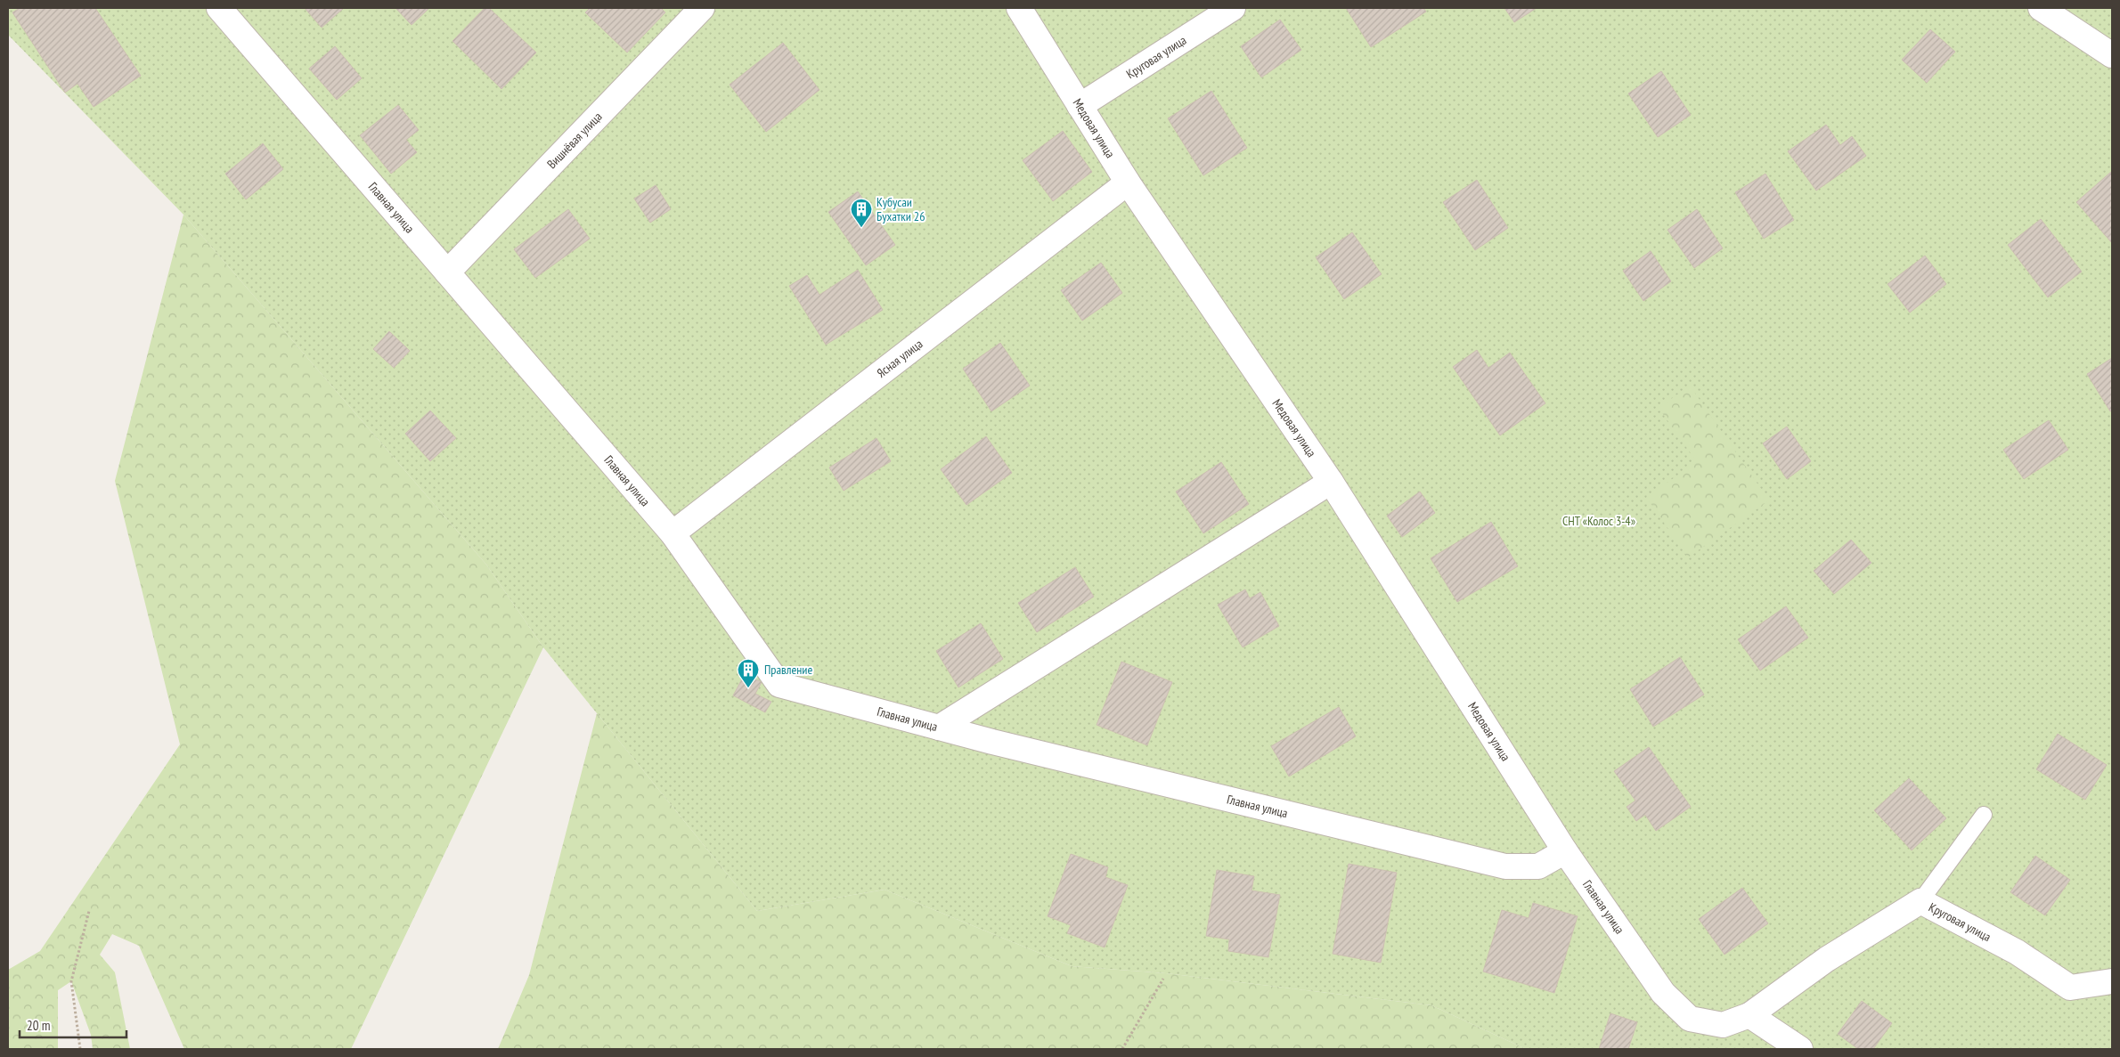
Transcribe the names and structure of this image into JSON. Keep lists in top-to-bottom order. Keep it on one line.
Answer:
{"streets":{"street":["Круговая улица","Медовая улица","Вишнёвая улица","Главная улица","Ясная улица"]},"crossings":[["Круговая улица","Медовая улица"],["Круговая улица","Главная улица"],["Медовая улица","Главная улица"],["Медовая улица","Ясная улица"],["Вишнёвая улица","Главная улица"],["Главная улица","Ясная улица"]],"parks":["СНТ «Колос 3-4»"],"places":{"building":["Кубусаи Бухатки 26","Правление"]},"scale_bar":"20 m"}
